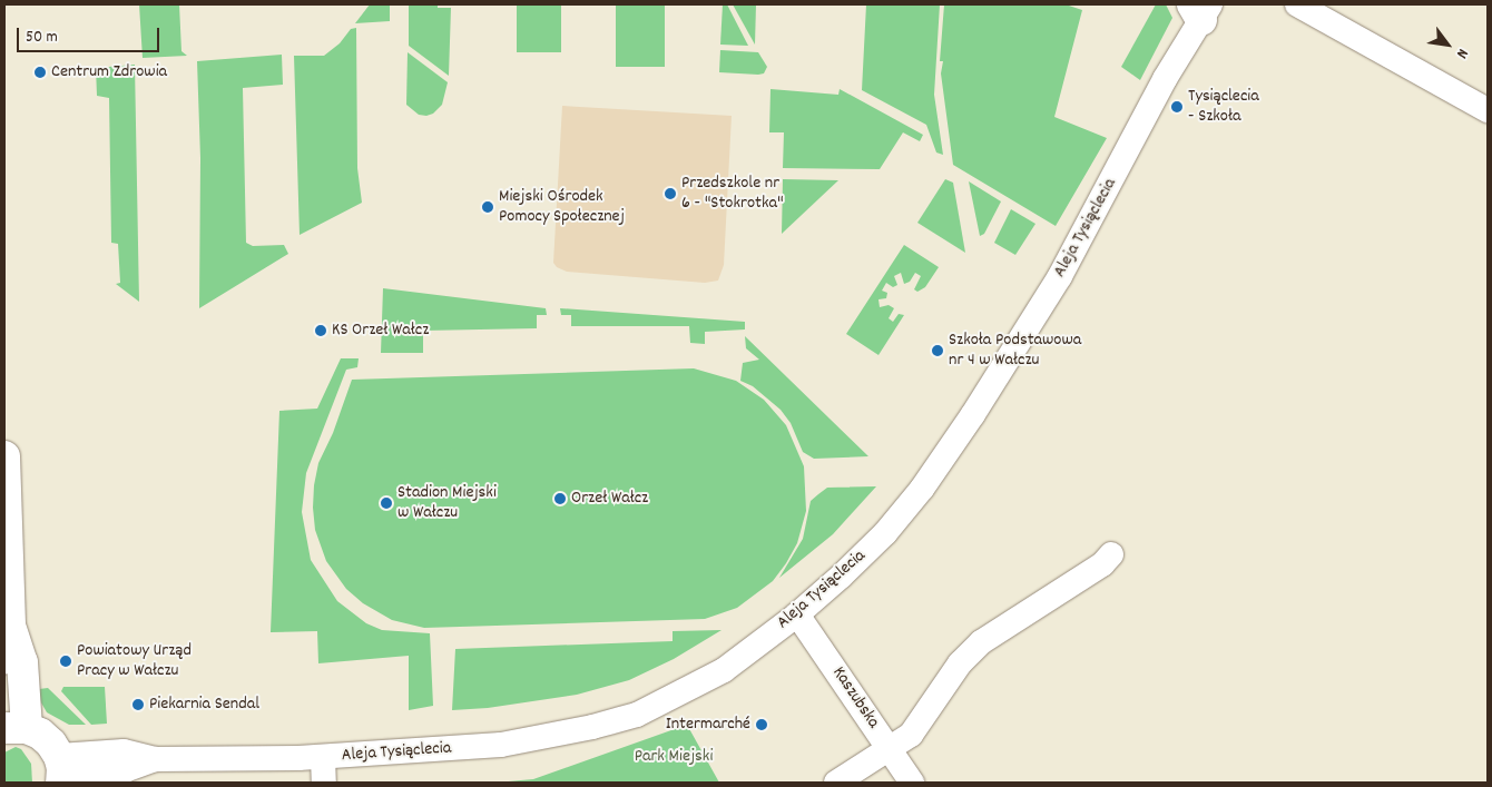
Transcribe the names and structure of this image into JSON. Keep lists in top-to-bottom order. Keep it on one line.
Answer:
{"streets":{"street":["Aleja Tysiąclecia","Kaszubska"]},"crossings":[["Aleja Tysiąclecia","Kaszubska"]],"parks":["Park Miejski"],"places":["Centrum Zdrowia","Tysiąclecia - Szkoła","Przedszkole nr 6 - \"Stokrotka\"","Miejski Ośrodek Pomocy Społecznej","KS Orzeł Wałcz","Szkoła Podstawowa nr 4 w Wałczu","Orzeł Wałcz","Stadion Miejski w Wałczu","Powiatowy Urząd Pracy w Wałczu","Piekarnia Sendal","Intermarché"],"scale_bar":"50 m","north":"bottom right"}
